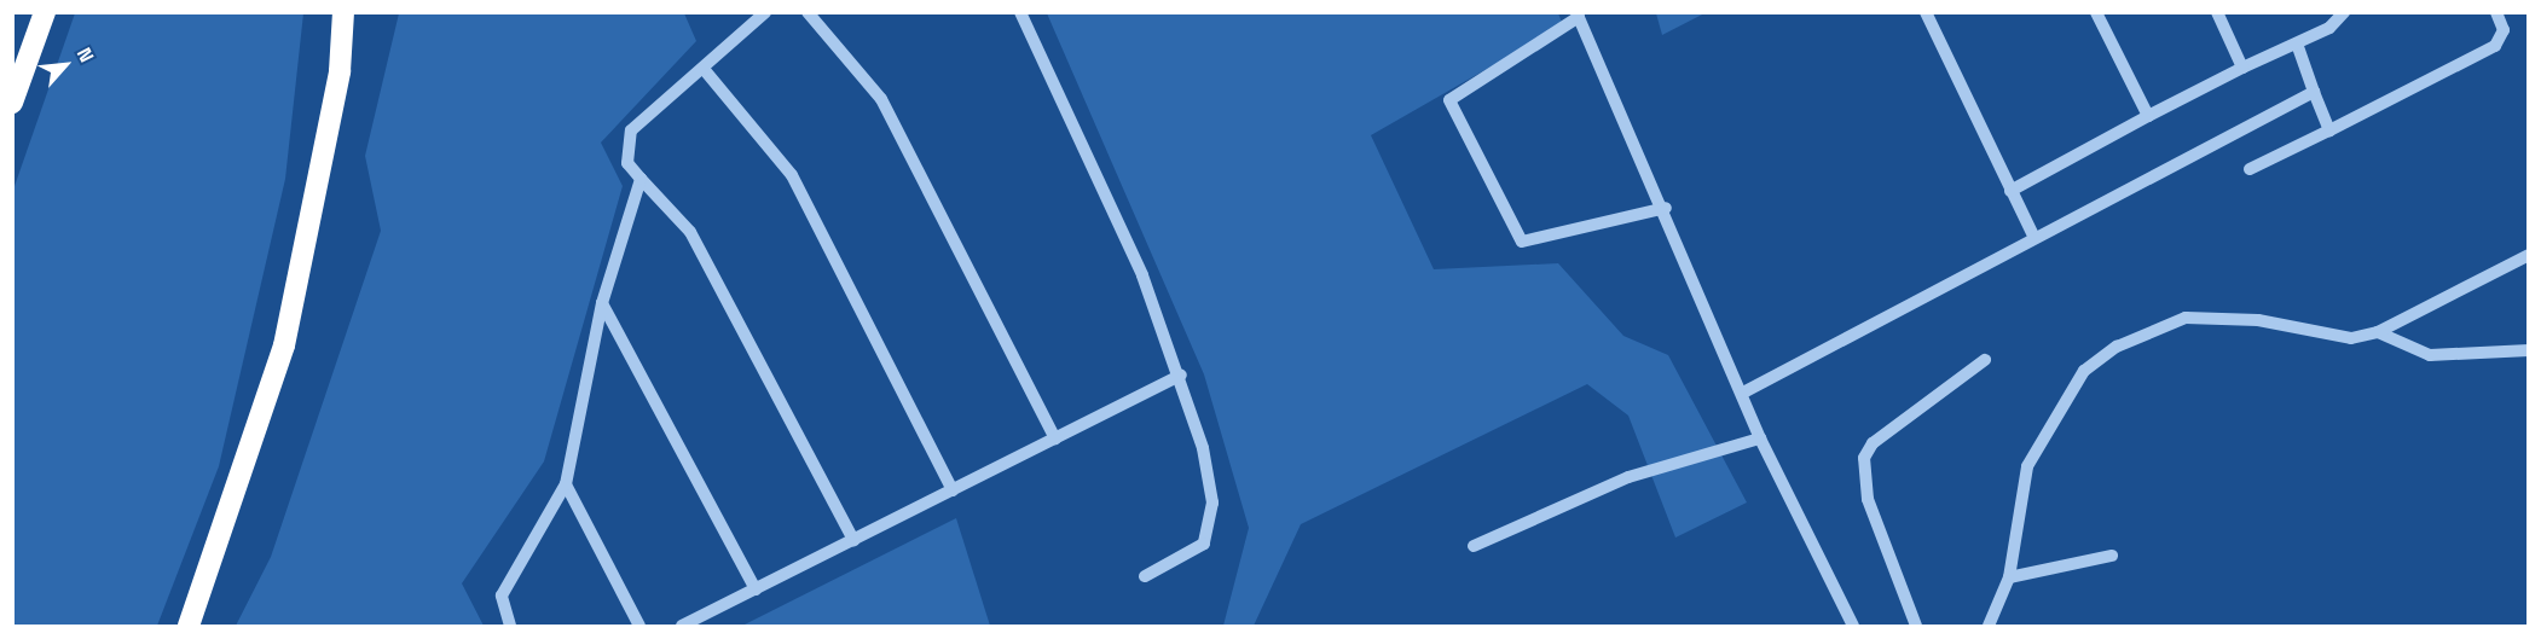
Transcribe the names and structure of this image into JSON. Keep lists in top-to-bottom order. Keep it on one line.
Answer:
{"north":"top right"}
